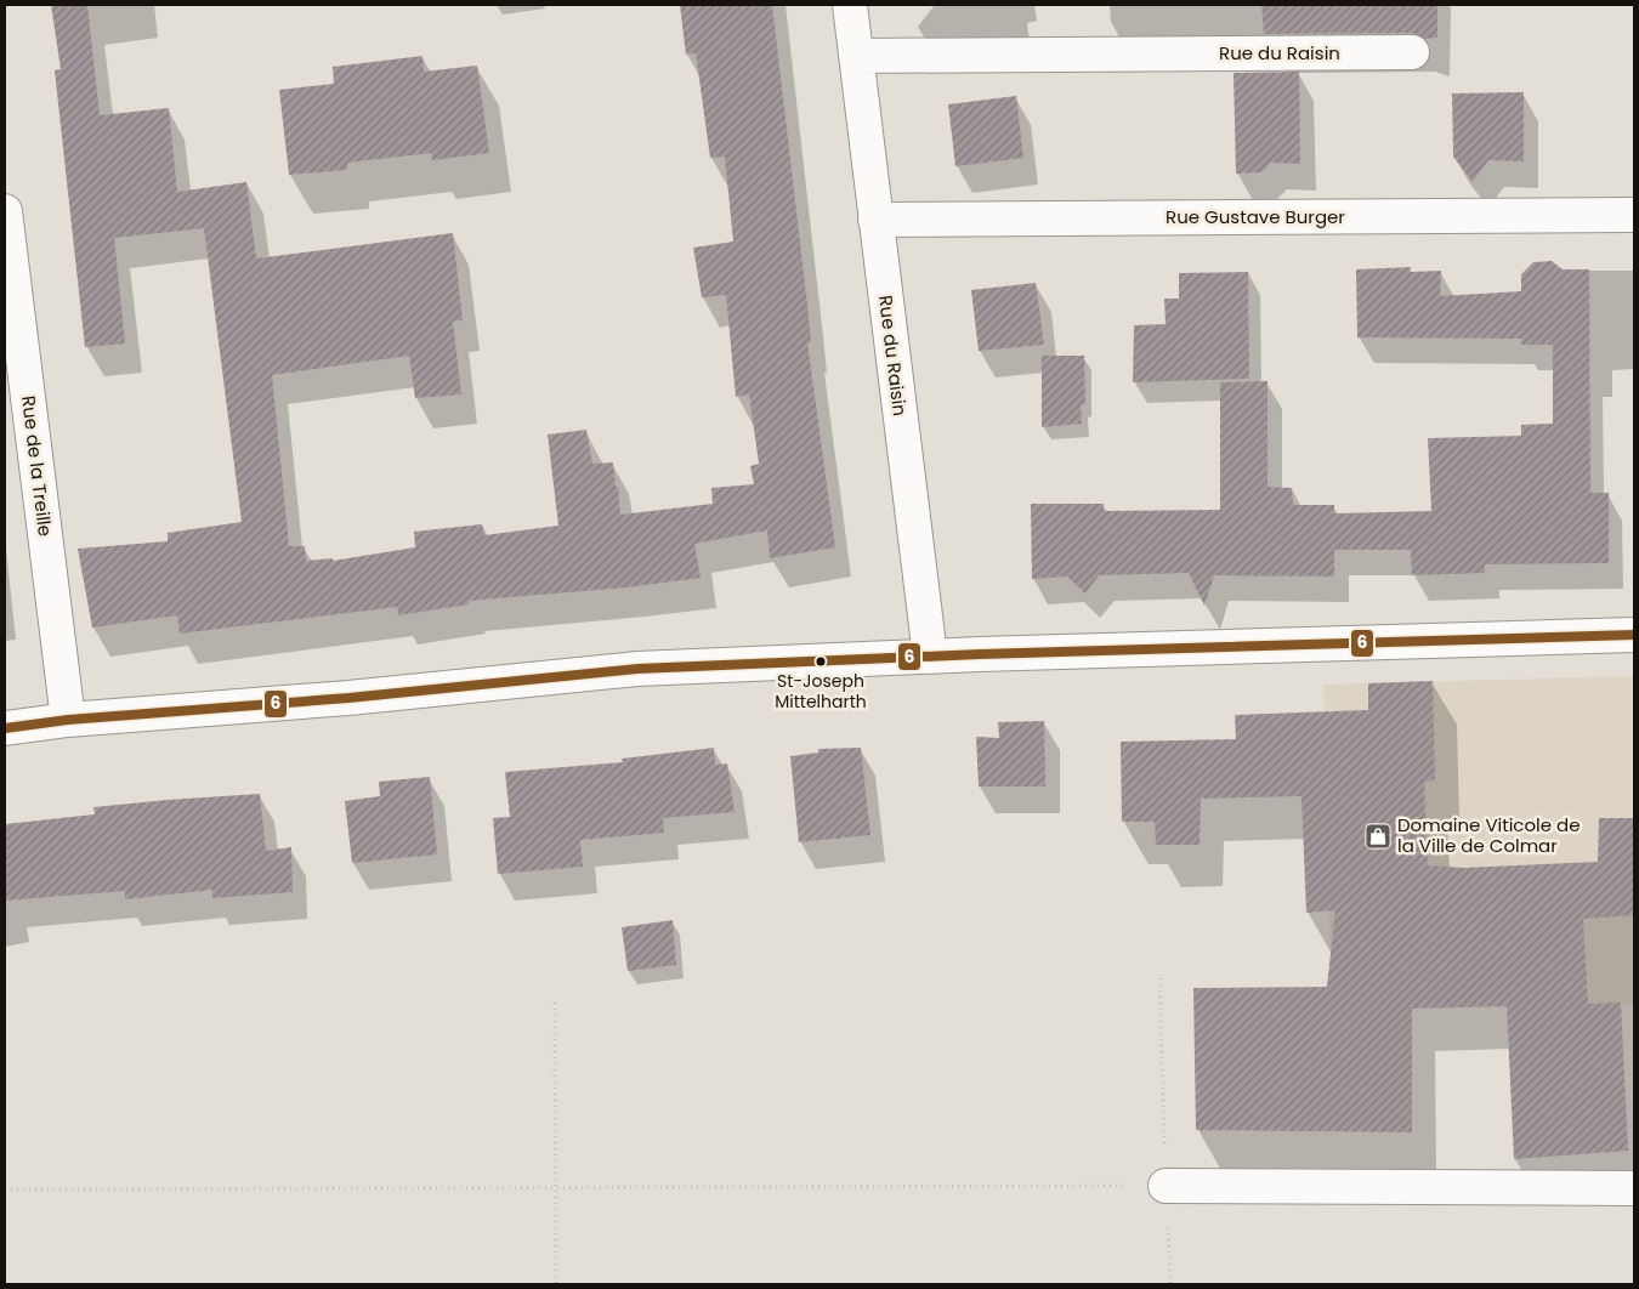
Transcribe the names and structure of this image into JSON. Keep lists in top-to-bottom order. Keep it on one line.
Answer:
{"streets":{"street":["Rue du Raisin","Rue Gustave Burger","Rue de la Treille"]},"crossings":[["Rue du Raisin","Rue Gustave Burger"]],"places":{"other":["St-Joseph Mittelharth"],"shop":["Domaine Viticole de la Ville de Colmar"]},"lines":["transit line 6"]}
